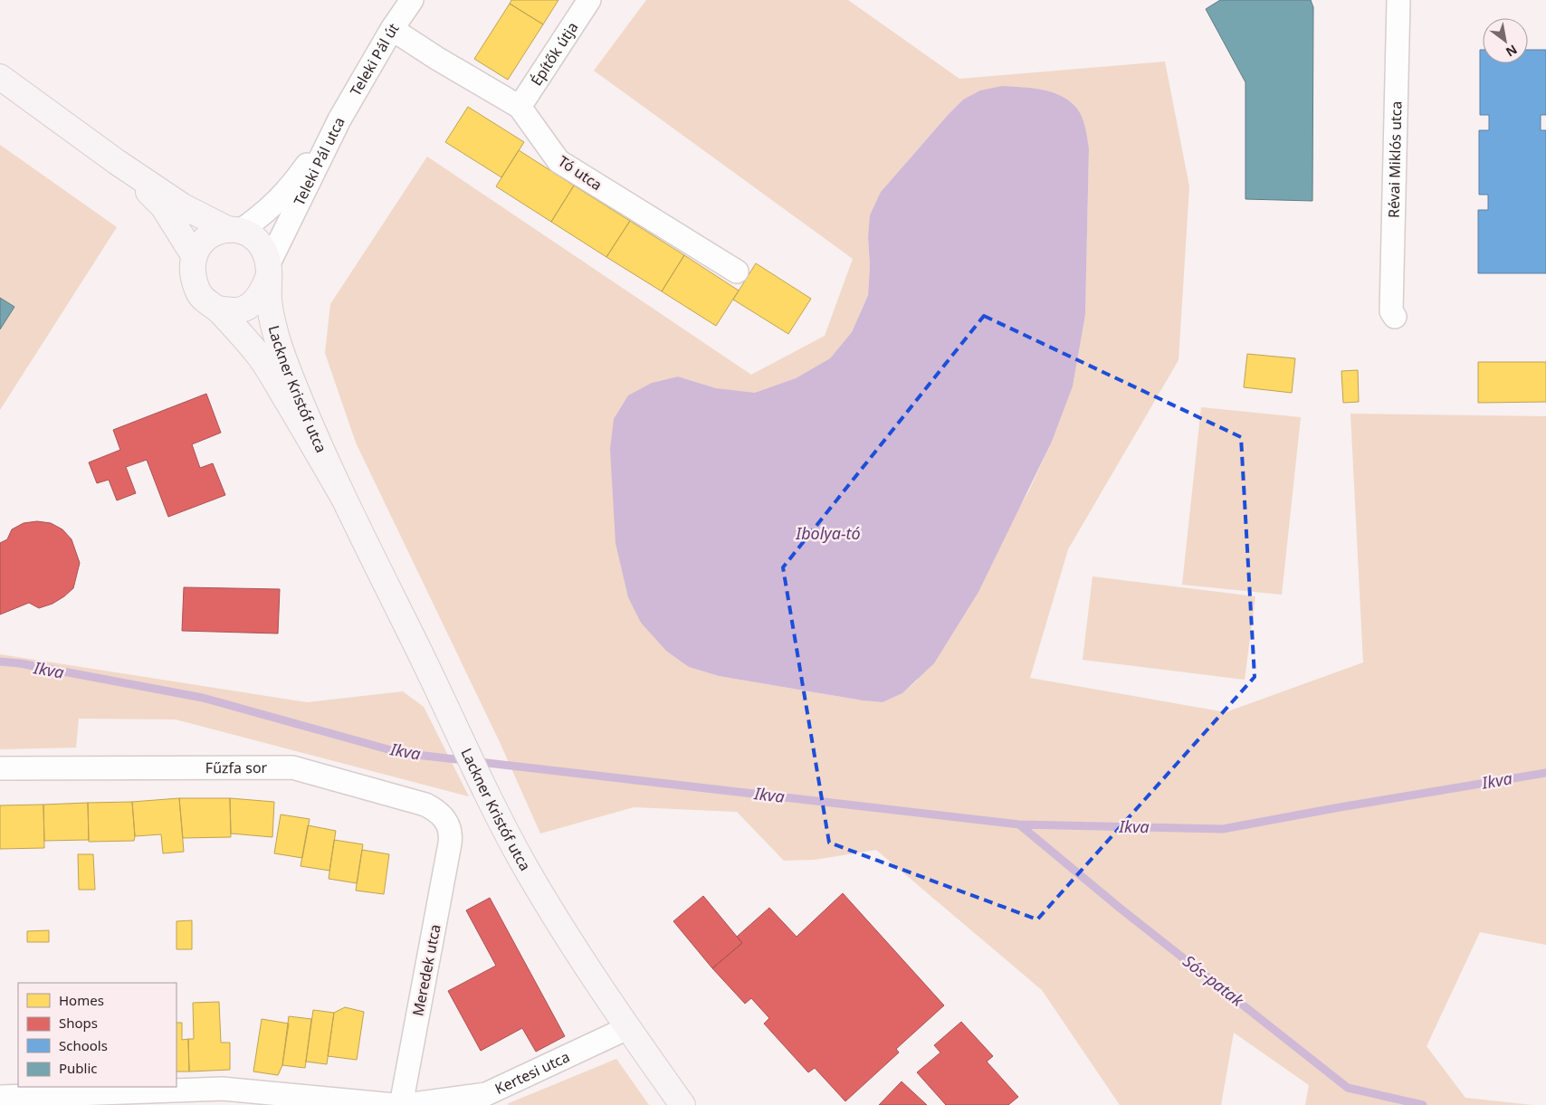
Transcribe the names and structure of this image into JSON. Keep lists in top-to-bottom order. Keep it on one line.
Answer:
{"streets":{"street":["Építők útja","Teleki Pál út","Révai Miklós utca","Teleki Pál utca","Tó utca","Lackner Kristóf utca","Fűzfa sor","Meredek utca","Kertesi utca"]},"crossings":[["Építők útja","Tó utca"],["Teleki Pál út","Teleki Pál utca"],["Teleki Pál út","Tó utca"],["Teleki Pál utca","Lackner Kristóf utca"],["Lackner Kristóf utca","Kertesi utca"],["Fűzfa sor","Meredek utca"]],"water":["Ibolya-tó","Ikva","Sós-patak"],"legend":["Homes","Shops","Schools","Public"],"north":"bottom right"}
